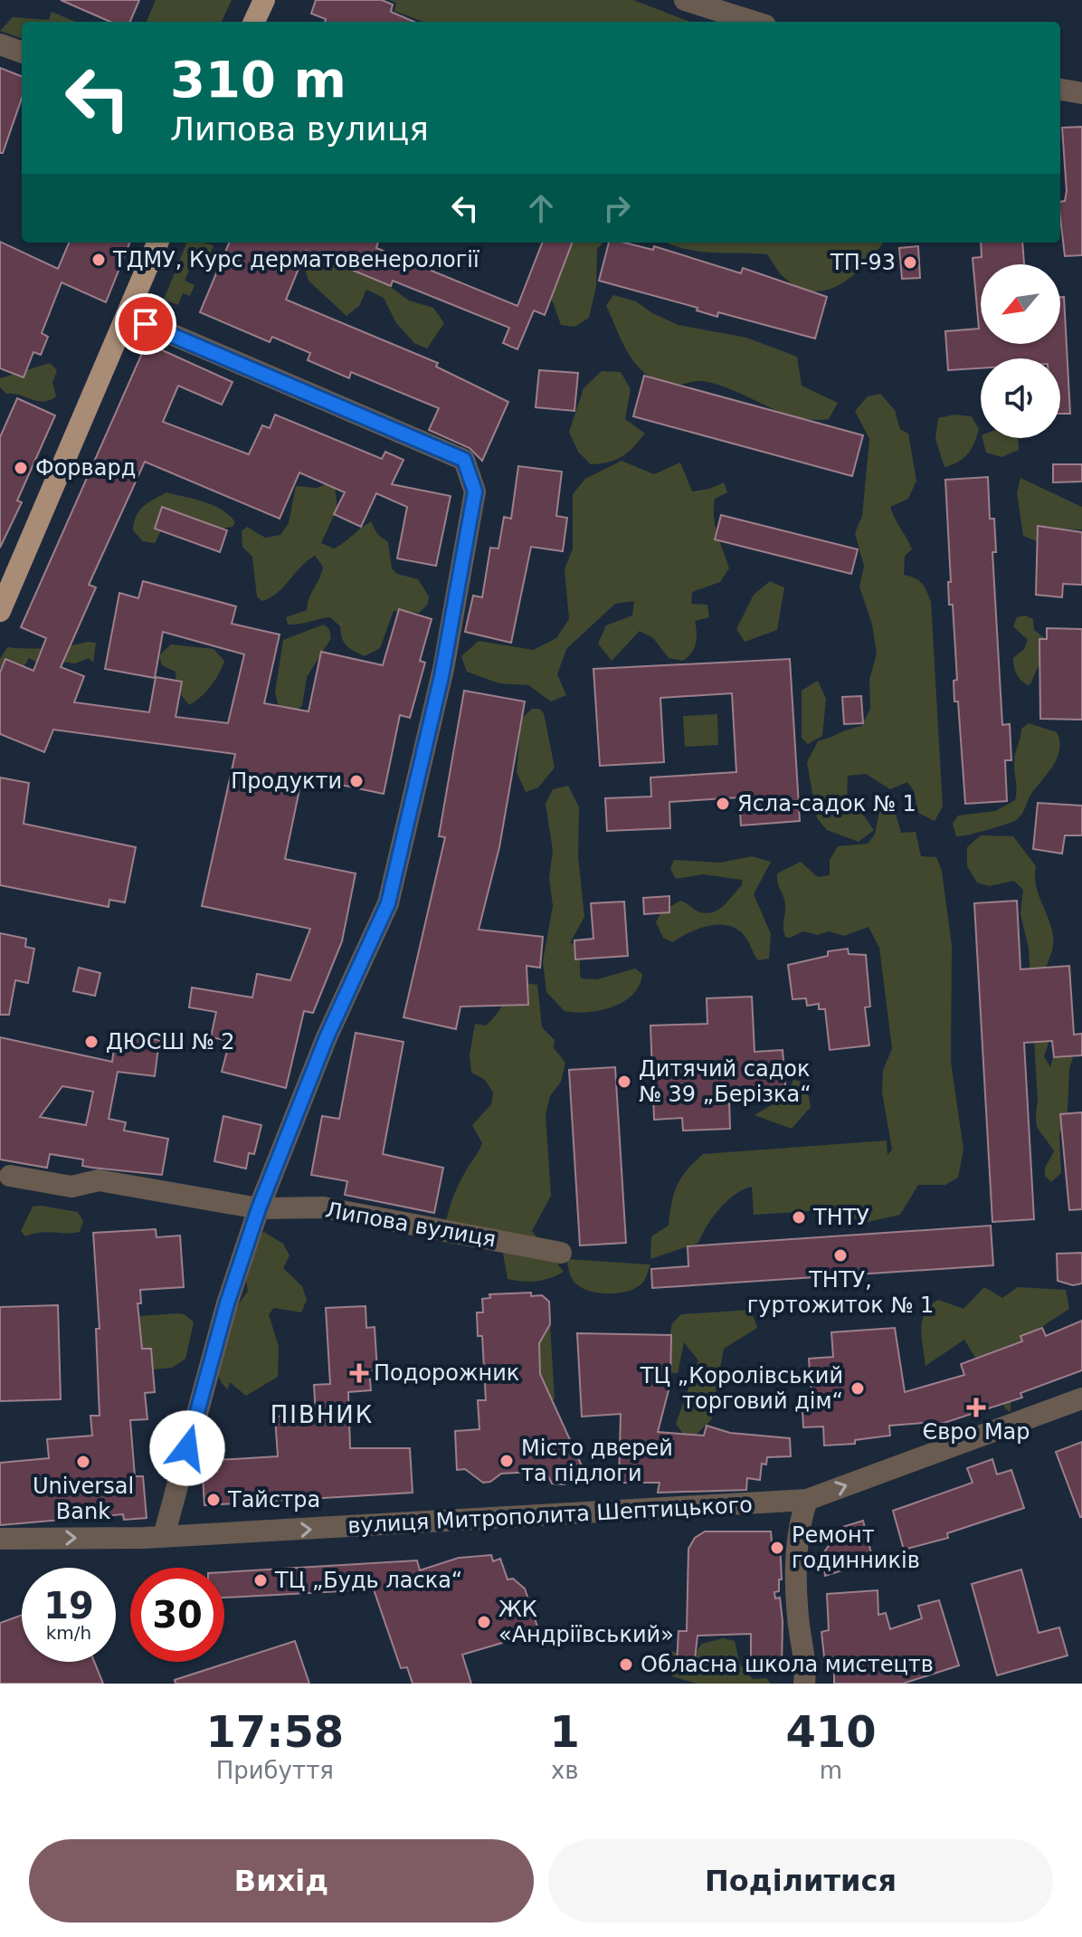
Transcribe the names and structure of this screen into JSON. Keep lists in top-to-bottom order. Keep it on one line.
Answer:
{"streets":{"street":["Липова вулиця","вулиця Митрополита Шептицького"]},"one_way":["вулиця Митрополита Шептицького"],"districts":["ПІВНИК"],"places":{"other":["ТДМУ, Курс дерматовенерології","ТП-93","Форвард","Продукти","Ясла-садок № 1","ДЮСШ № 2","Дитячий садок № 39 „Берізка“","ТНТУ","ТНТУ, гуртожиток № 1","ТЦ „Королівський торговий дім“","Місто дверей та підлоги","Universal Bank","Тайстра","Ремонт годинників","ТЦ „Будь ласка“","ЖК «Андріївський»","Обласна школа мистецтв"],"health":["Подорожник","Євро Мар"]},"north":"bottom left","page":{"turn":["310 m","Липова вулиця"],"speed":"19 km/h","limit":"30","eta":["17:58","Прибуття","1","хв","410","m"],"buttons":["Вихід","Поділитися"]}}
